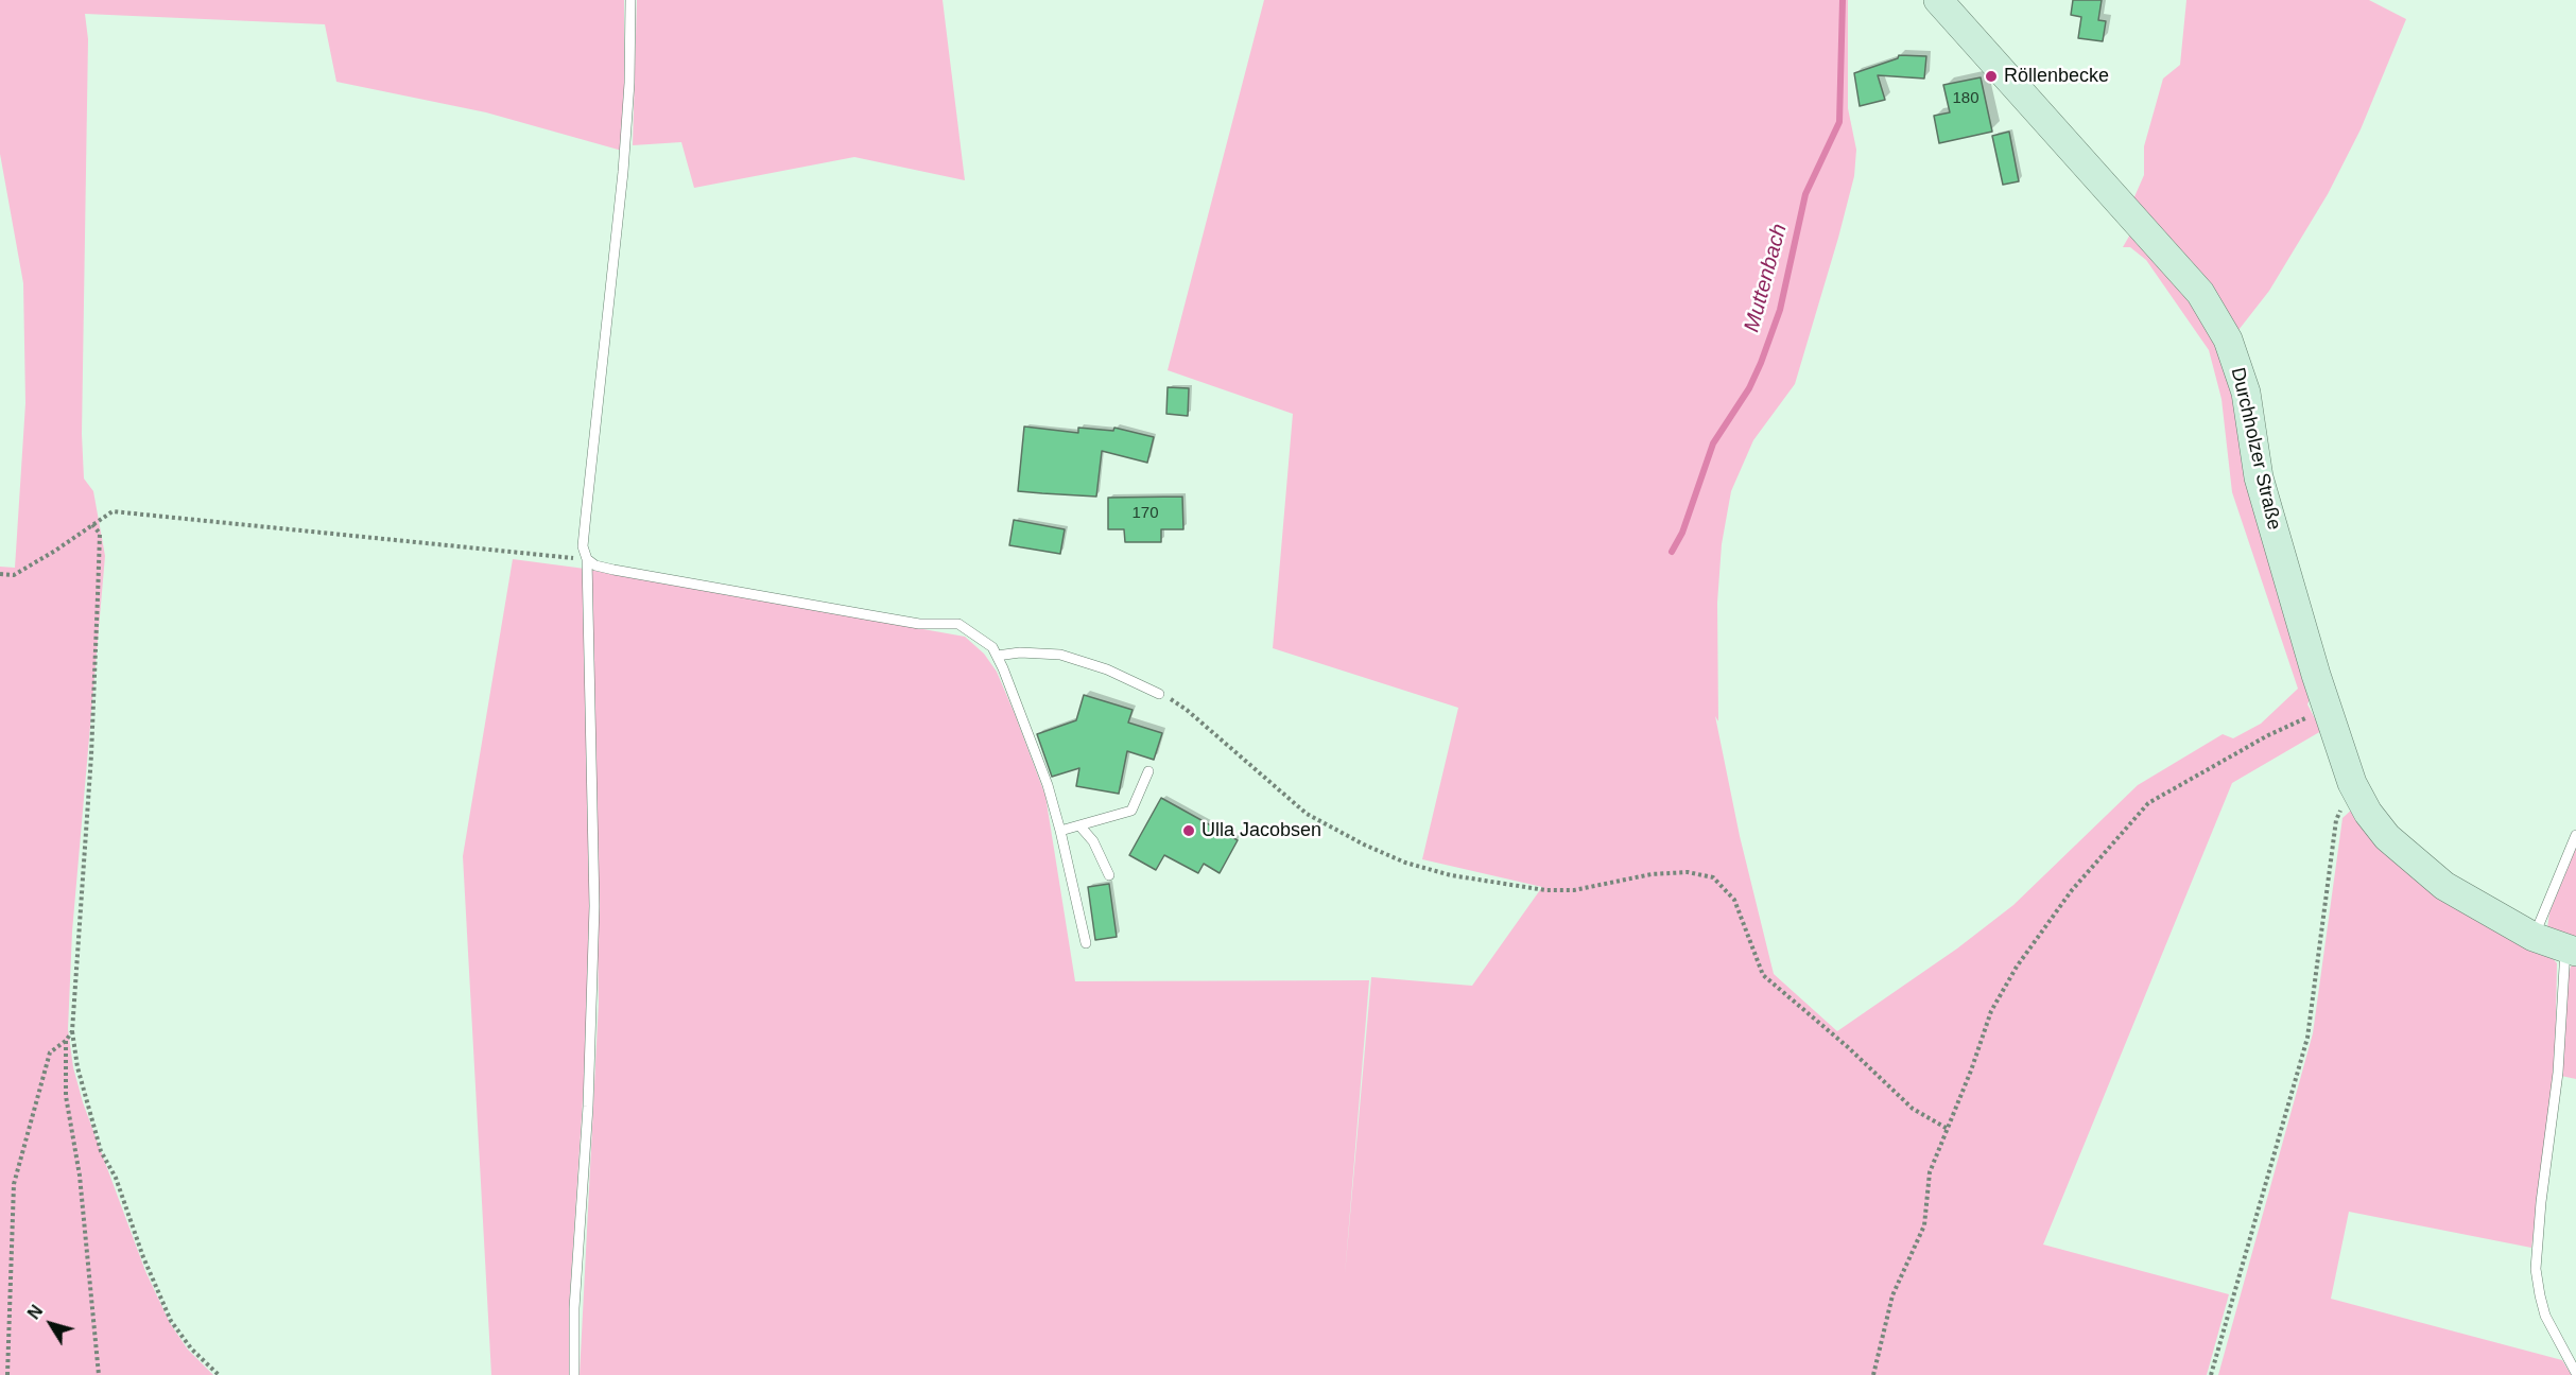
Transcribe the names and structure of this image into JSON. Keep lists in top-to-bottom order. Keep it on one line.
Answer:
{"streets":{"main road":["Durchholzer Straße"]},"water":["Muttenbach"],"places":["Röllenbecke","Ulla Jacobsen"],"house_numbers":["180","170"],"north":"top left"}
